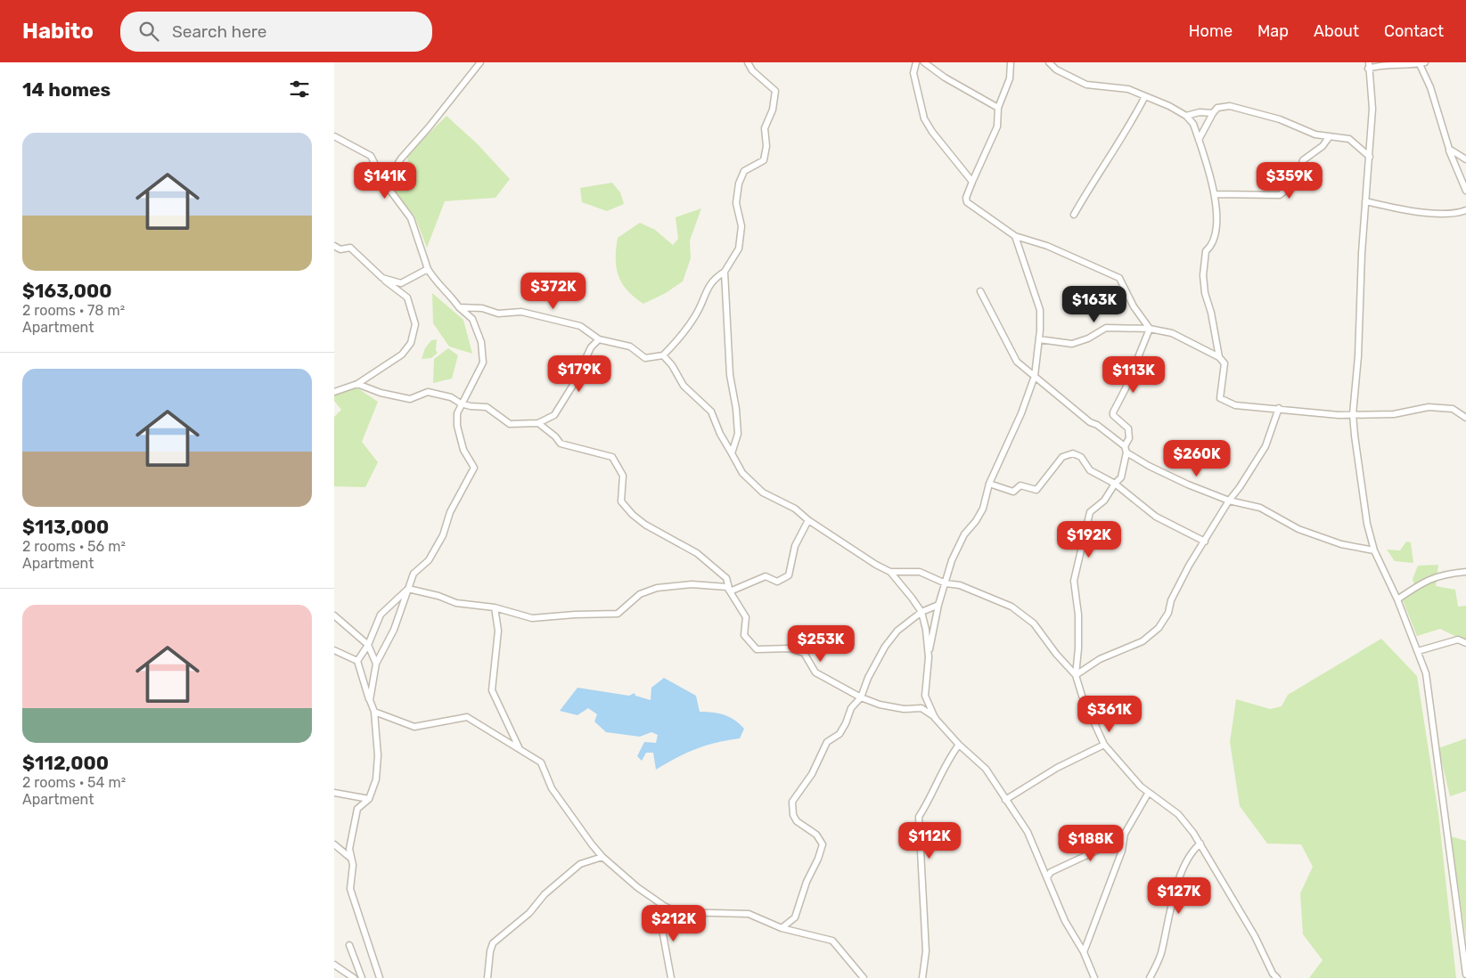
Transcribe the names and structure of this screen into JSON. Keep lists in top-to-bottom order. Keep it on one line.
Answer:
{"page":{"header":"Habito","search":"Search here","nav":["Home","Map","About","Contact"],"heading":"14 homes","list":[{"name":"$163,000","note":"2 rooms · 78 m² · Apartment"},{"name":"$113,000","note":"2 rooms · 56 m² · Apartment"},{"name":"$112,000","note":"2 rooms · 54 m² · Apartment"}],"price":["$141K","$359K","$372K","$163K","$179K","$113K","$260K","$192K","$253K","$361K","$112K","$188K","$127K","$212K"]}}
